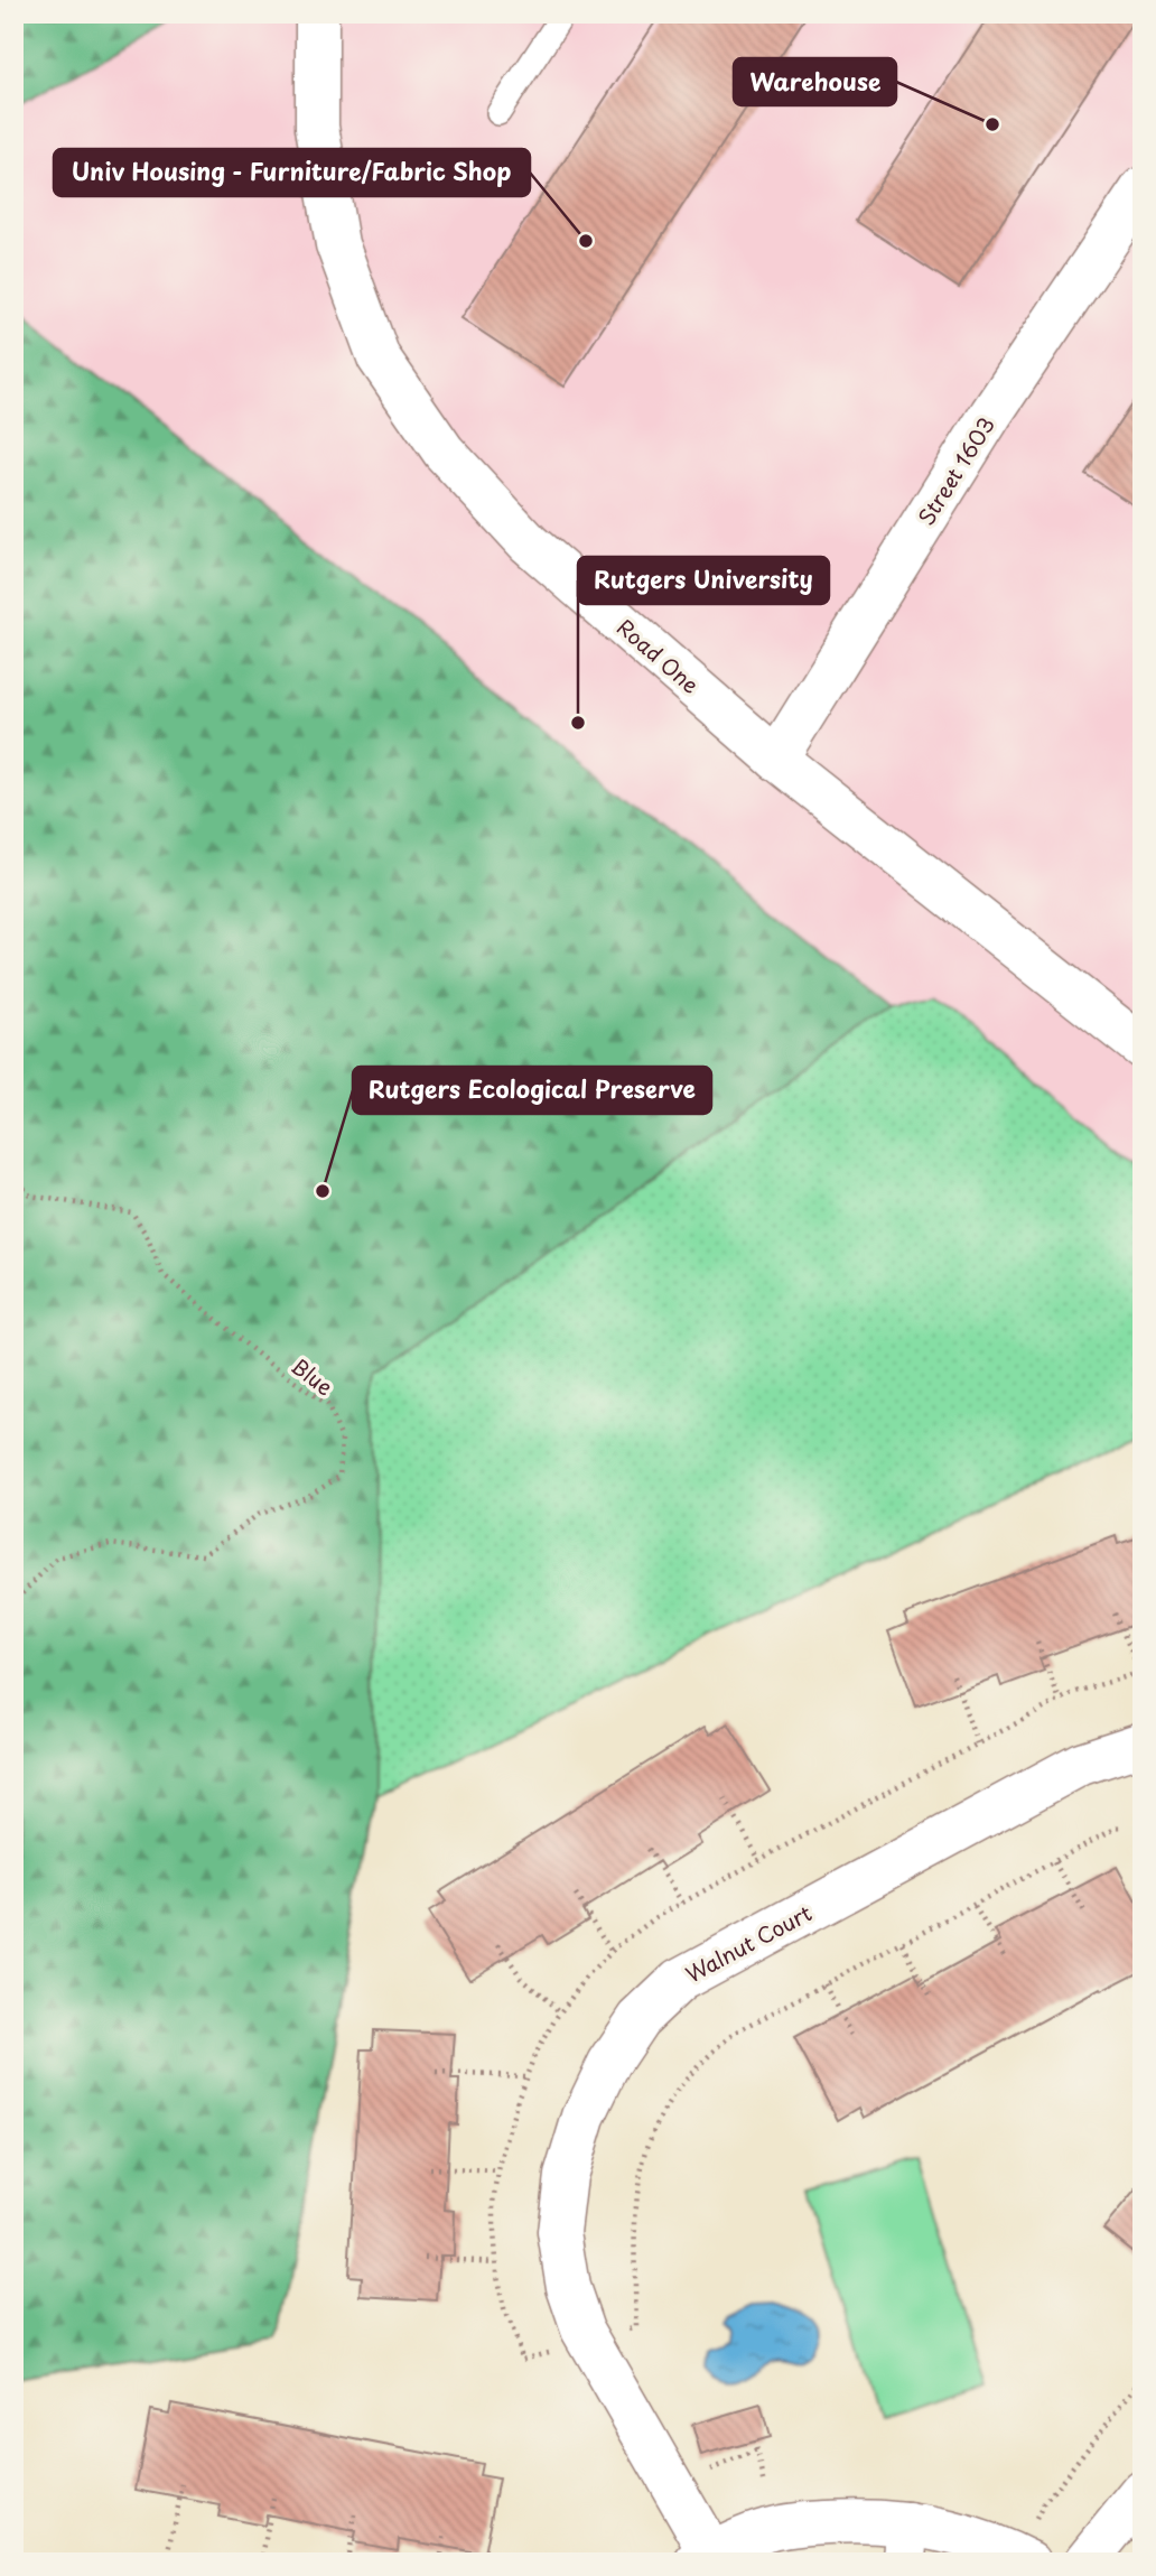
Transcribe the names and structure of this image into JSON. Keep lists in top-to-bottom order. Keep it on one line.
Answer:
{"streets":{"street":["Street 1603","Road One","Walnut Court"],"path":["Blue"]},"crossings":[["Street 1603","Road One"]],"places":["Warehouse","Univ Housing - Furniture/Fabric Shop","Rutgers University","Rutgers Ecological Preserve"]}
